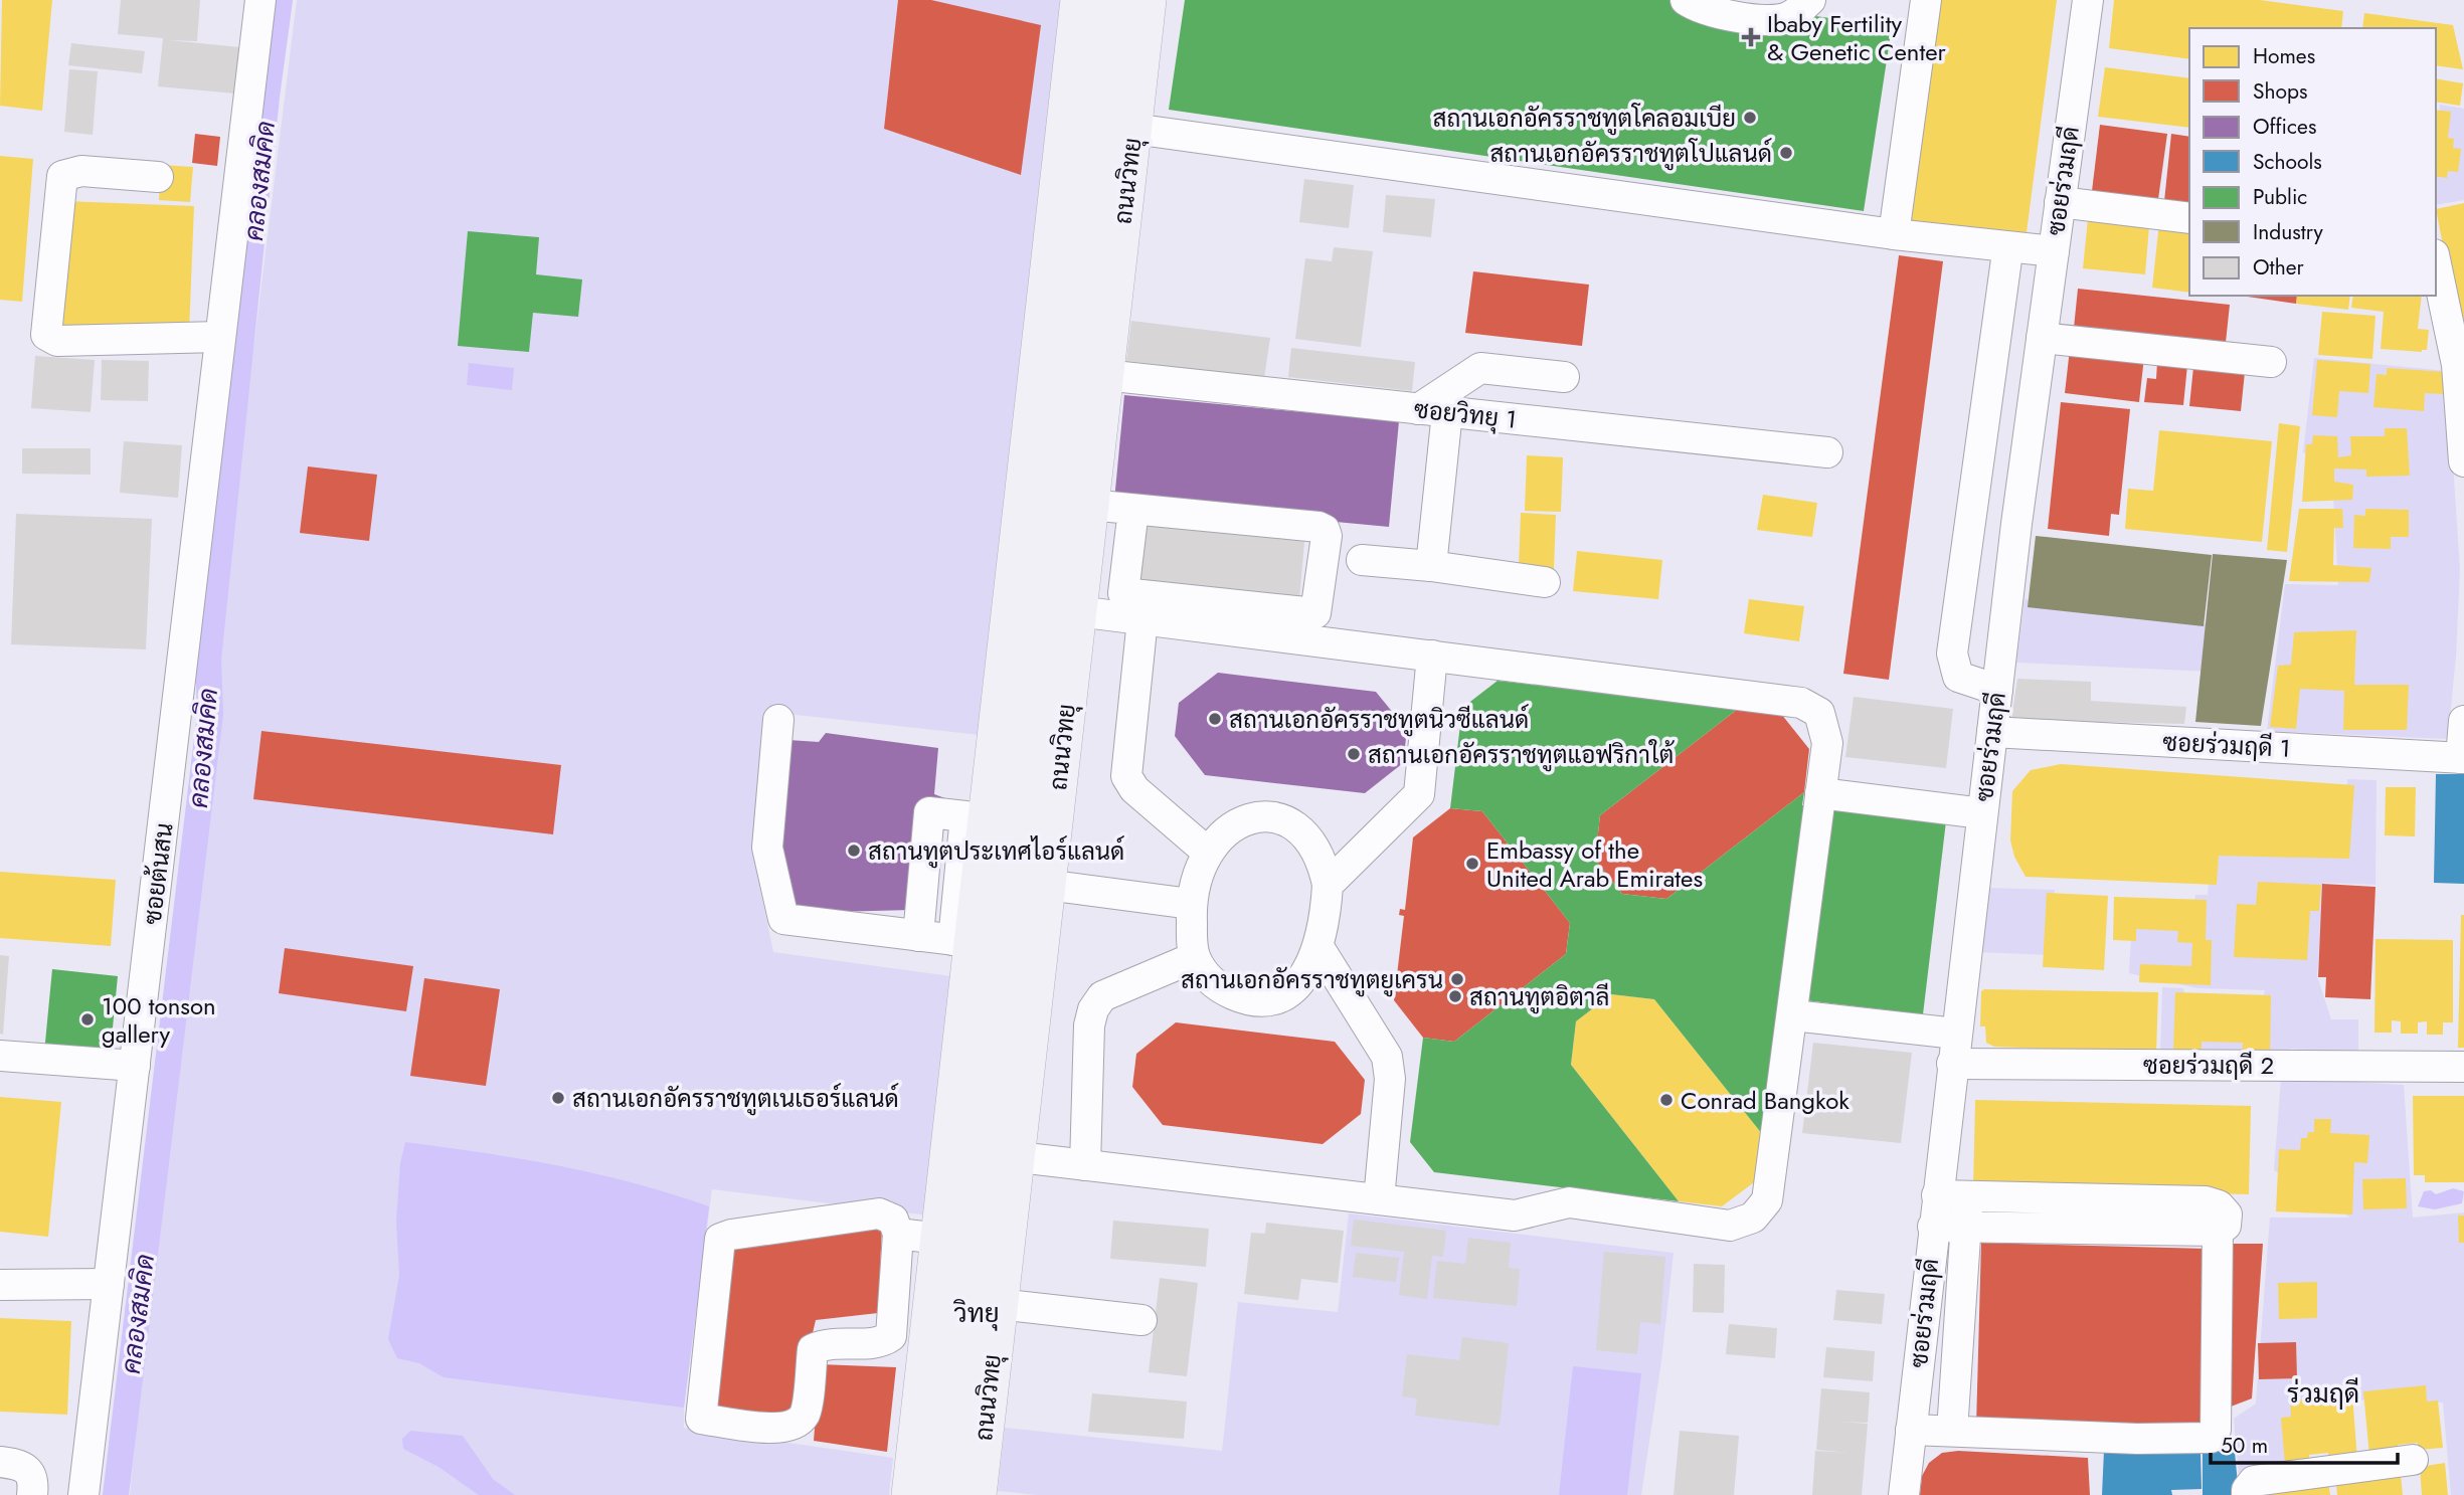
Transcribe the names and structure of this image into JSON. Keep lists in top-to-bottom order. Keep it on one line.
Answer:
{"streets":{"main road":["ถนนวิทยุ"],"street":["ซอยร่วมฤดี","ซอยวิทยุ 1","ซอยร่วมฤดี 1","ซอยต้นสน","ซอยร่วมฤดี 2"]},"crossings":[["ถนนวิทยุ","ซอยวิทยุ 1"],["ซอยร่วมฤดี","ซอยร่วมฤดี 1"],["ซอยร่วมฤดี","ซอยร่วมฤดี 2"]],"districts":["วิทยุ","ร่วมฤดี"],"water":["คลองสมคิด"],"places":{"health":["Ibaby Fertility & Genetic Center"],"other":["สถานเอกอัครราชทูตโคลอมเบีย","สถานเอกอัครราชทูตโปแลนด์","สถานเอกอัครราชทูตนิวซีแลนด์","สถานเอกอัครราชทูตแอฟริกาใต้","สถานทูตประเทศไอร์แลนด์","Embassy of the United Arab Emirates","สถานเอกอัครราชทูตยูเครน","สถานทูตอิตาลี","100 tonson gallery","สถานเอกอัครราชทูตเนเธอร์แลนด์","Conrad Bangkok"]},"legend":["Homes","Shops","Offices","Schools","Public","Industry","Other"],"scale_bar":"50 m"}
